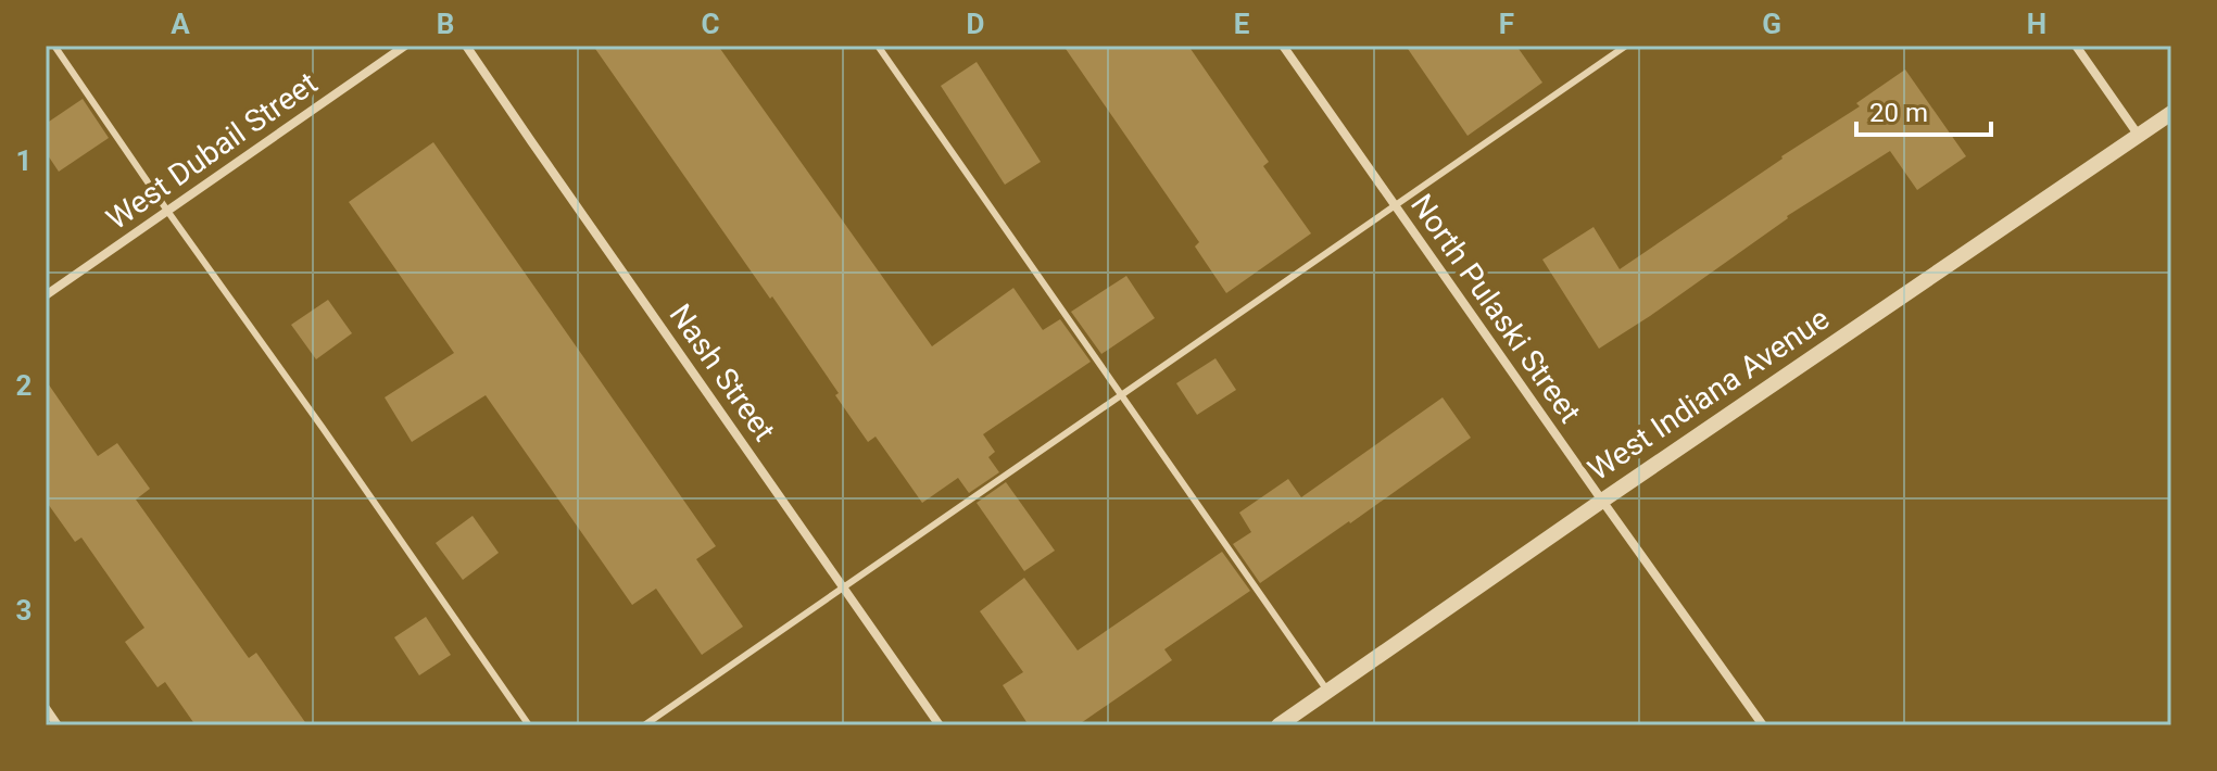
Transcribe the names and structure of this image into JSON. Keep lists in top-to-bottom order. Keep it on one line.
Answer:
{"streets":{"street":["West Dubail Street","North Pulaski Street","Nash Street","West Indiana Avenue"]},"crossings":[["North Pulaski Street","West Indiana Avenue"]],"scale_bar":"20 m","grid":{"columns":["A","B","C","D","E","F","G","H"],"rows":["1","2","3"]}}
